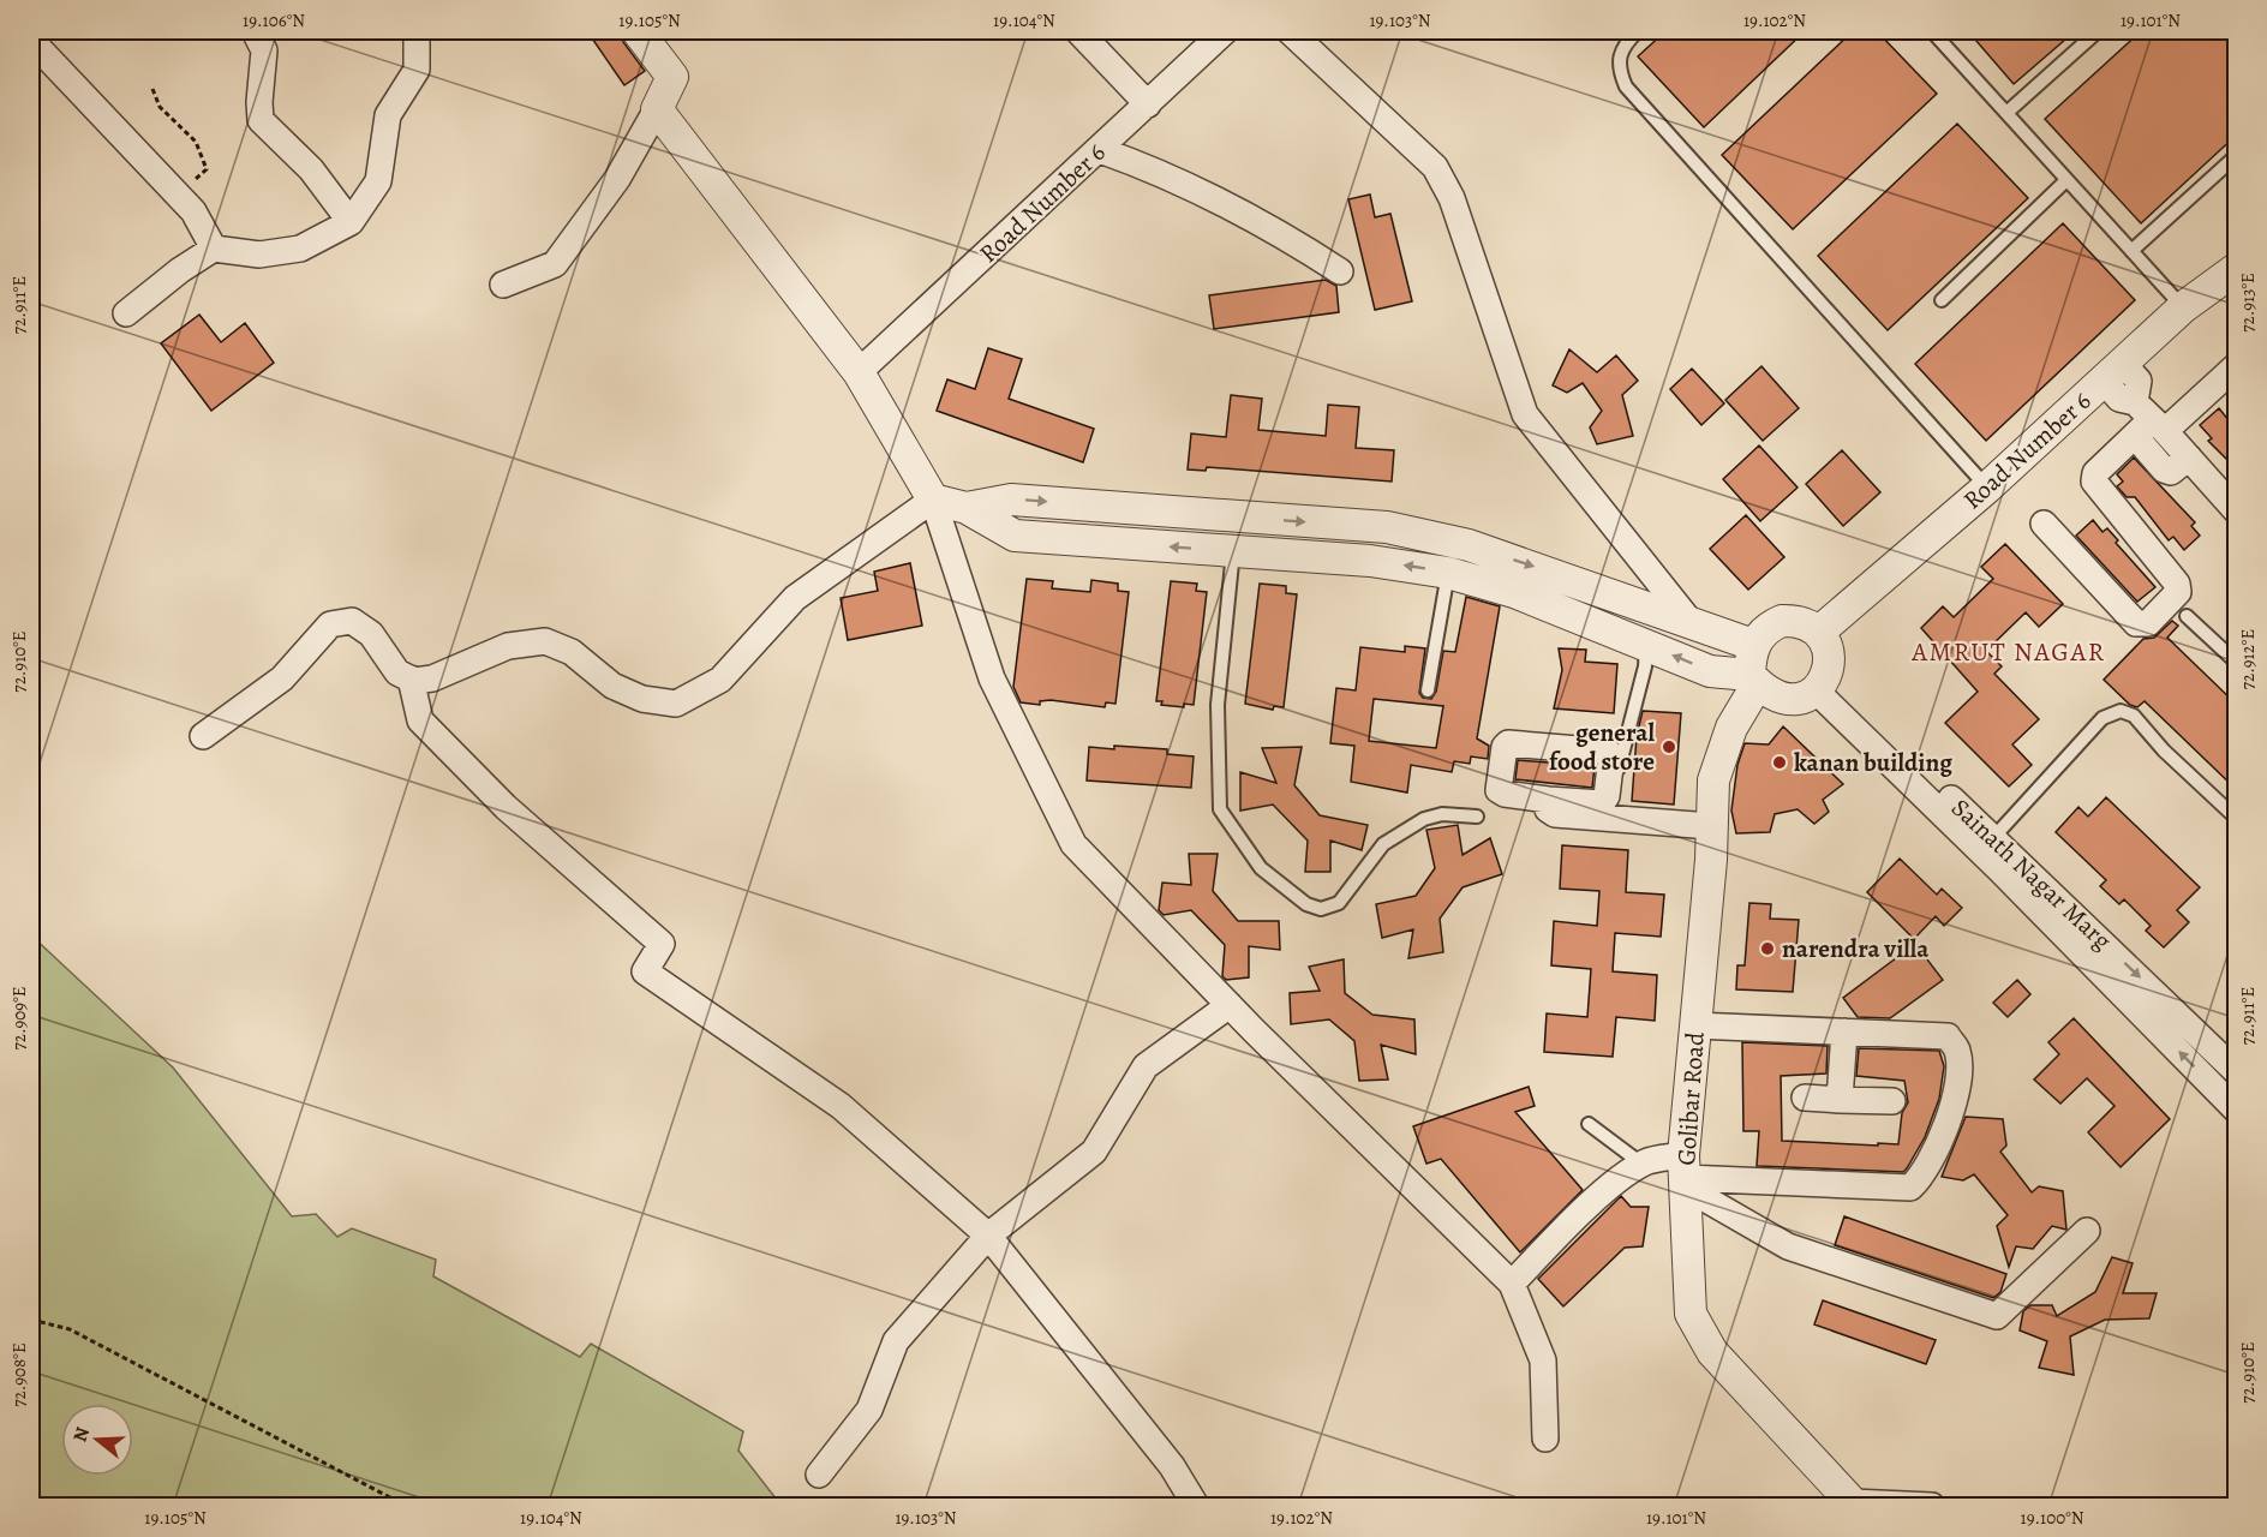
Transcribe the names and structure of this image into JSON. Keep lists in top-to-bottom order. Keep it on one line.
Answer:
{"streets":{"street":["Road Number 6","Sainath Nagar Marg","Golibar Road"]},"crossings":[["Road Number 6","Sainath Nagar Marg"],["Road Number 6","Golibar Road"],["Sainath Nagar Marg","Golibar Road"]],"districts":["AMRUT NAGAR"],"places":["general food store","kanan building","narendra villa"],"north":"left","coordinates":["19.106°N","19.105°N","19.104°N","19.103°N","19.102°N","19.101°N","72.913°E","72.911°E","72.912°E","72.910°E","72.909°E","72.908°E","19.100°N"]}
